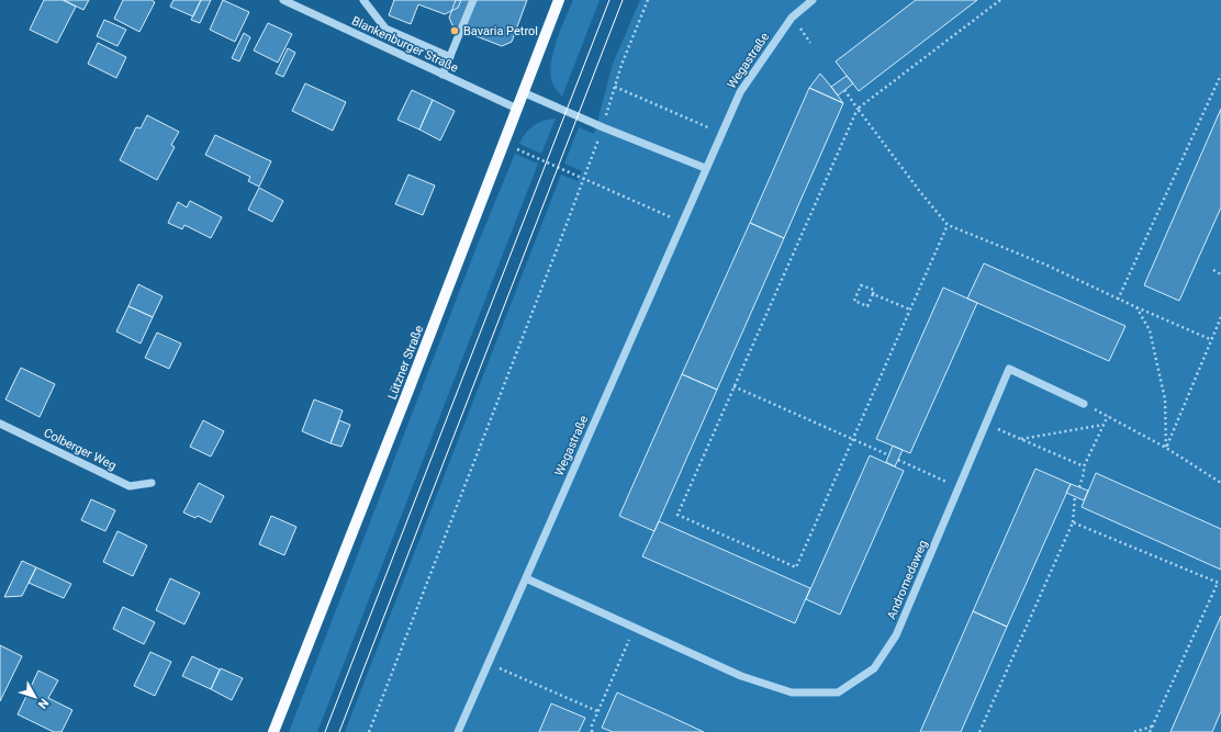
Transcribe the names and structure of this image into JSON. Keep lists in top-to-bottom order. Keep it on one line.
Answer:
{"streets":{"main road":["Lützner Straße"],"street":["Blankenburger Straße","Wegastraße","Colberger Weg","Andromedaweg"]},"crossings":[["Blankenburger Straße","Lützner Straße"],["Wegastraße","Andromedaweg"]],"places":["Bavaria Petrol"],"north":"bottom right"}
